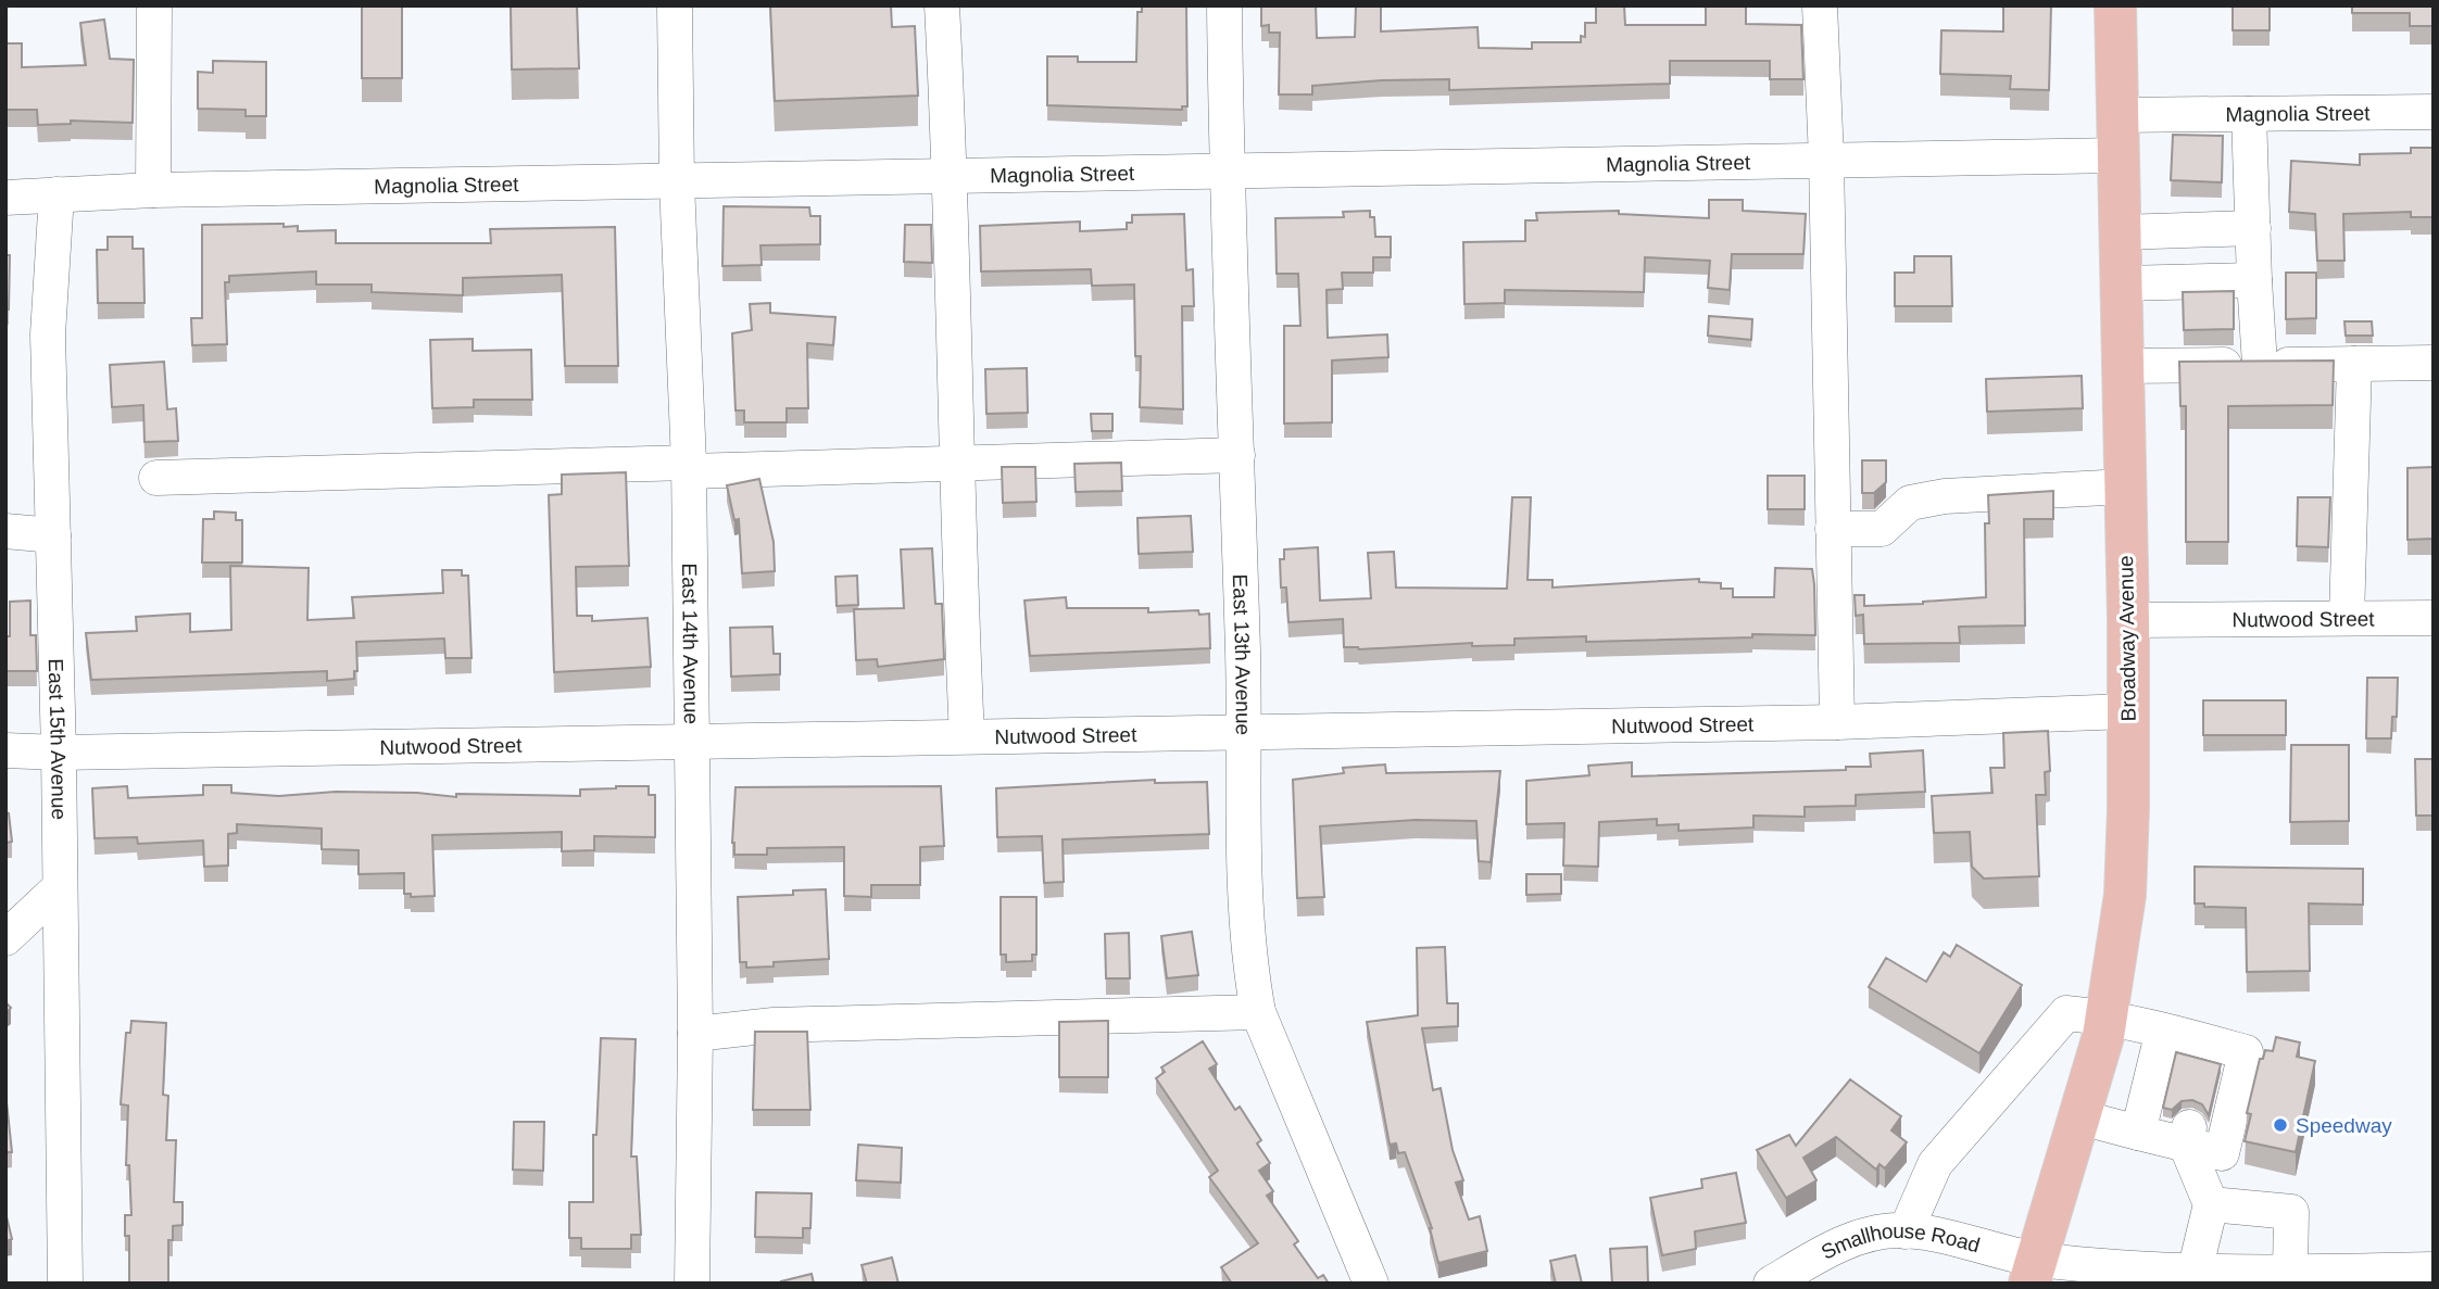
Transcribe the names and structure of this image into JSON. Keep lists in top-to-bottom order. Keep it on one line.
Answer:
{"streets":{"main road":["Broadway Avenue"],"street":["Magnolia Street","Nutwood Street","East 14th Avenue","East 13th Avenue","East 15th Avenue","Smallhouse Road"]},"crossings":[["Magnolia Street","Broadway Avenue"],["Magnolia Street","East 14th Avenue"],["Magnolia Street","East 13th Avenue"],["Magnolia Street","East 15th Avenue"],["Nutwood Street","Broadway Avenue"],["Nutwood Street","East 14th Avenue"],["Nutwood Street","East 13th Avenue"],["Nutwood Street","East 15th Avenue"],["Broadway Avenue","Smallhouse Road"]],"places":["Speedway"]}
